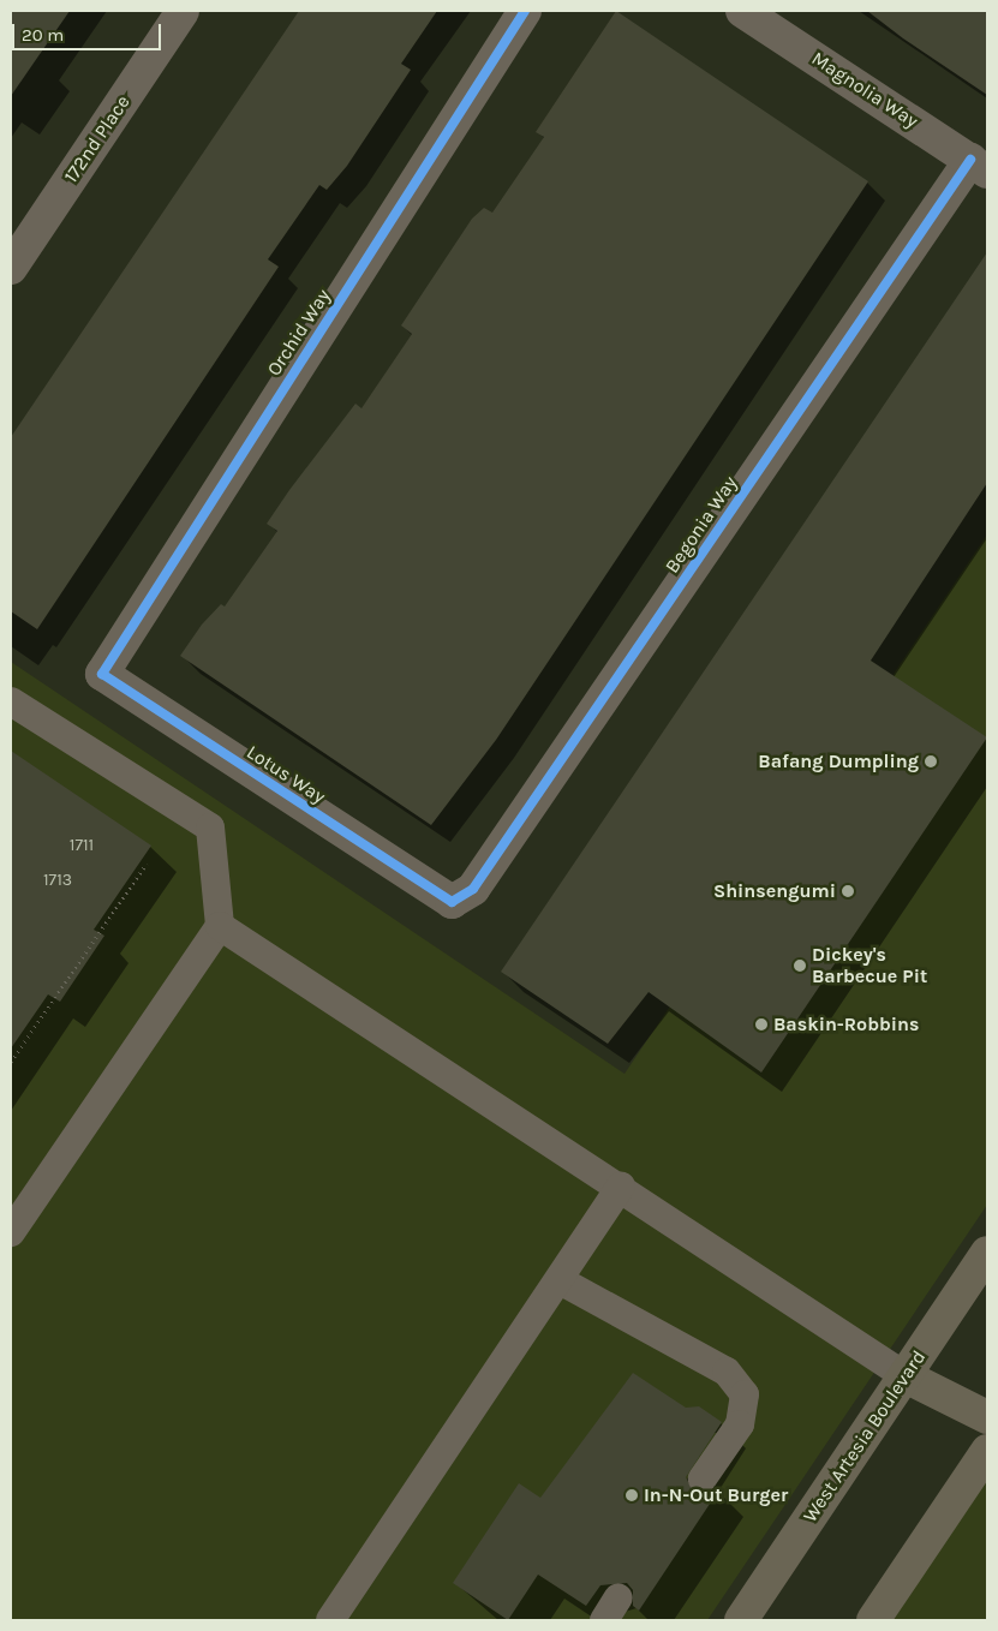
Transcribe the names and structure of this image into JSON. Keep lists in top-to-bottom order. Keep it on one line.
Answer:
{"streets":{"main road":["West Artesia Boulevard"],"street":["Magnolia Way","172nd Place","Orchid Way","Begonia Way","Lotus Way"]},"crossings":[["Magnolia Way","Begonia Way"],["Orchid Way","Lotus Way"],["Begonia Way","Lotus Way"]],"places":["Bafang Dumpling","Shinsengumi","Dickey's Barbecue Pit","Baskin-Robbins","In-N-Out Burger"],"house_numbers":["1711","1713"],"scale_bar":"20 m"}
